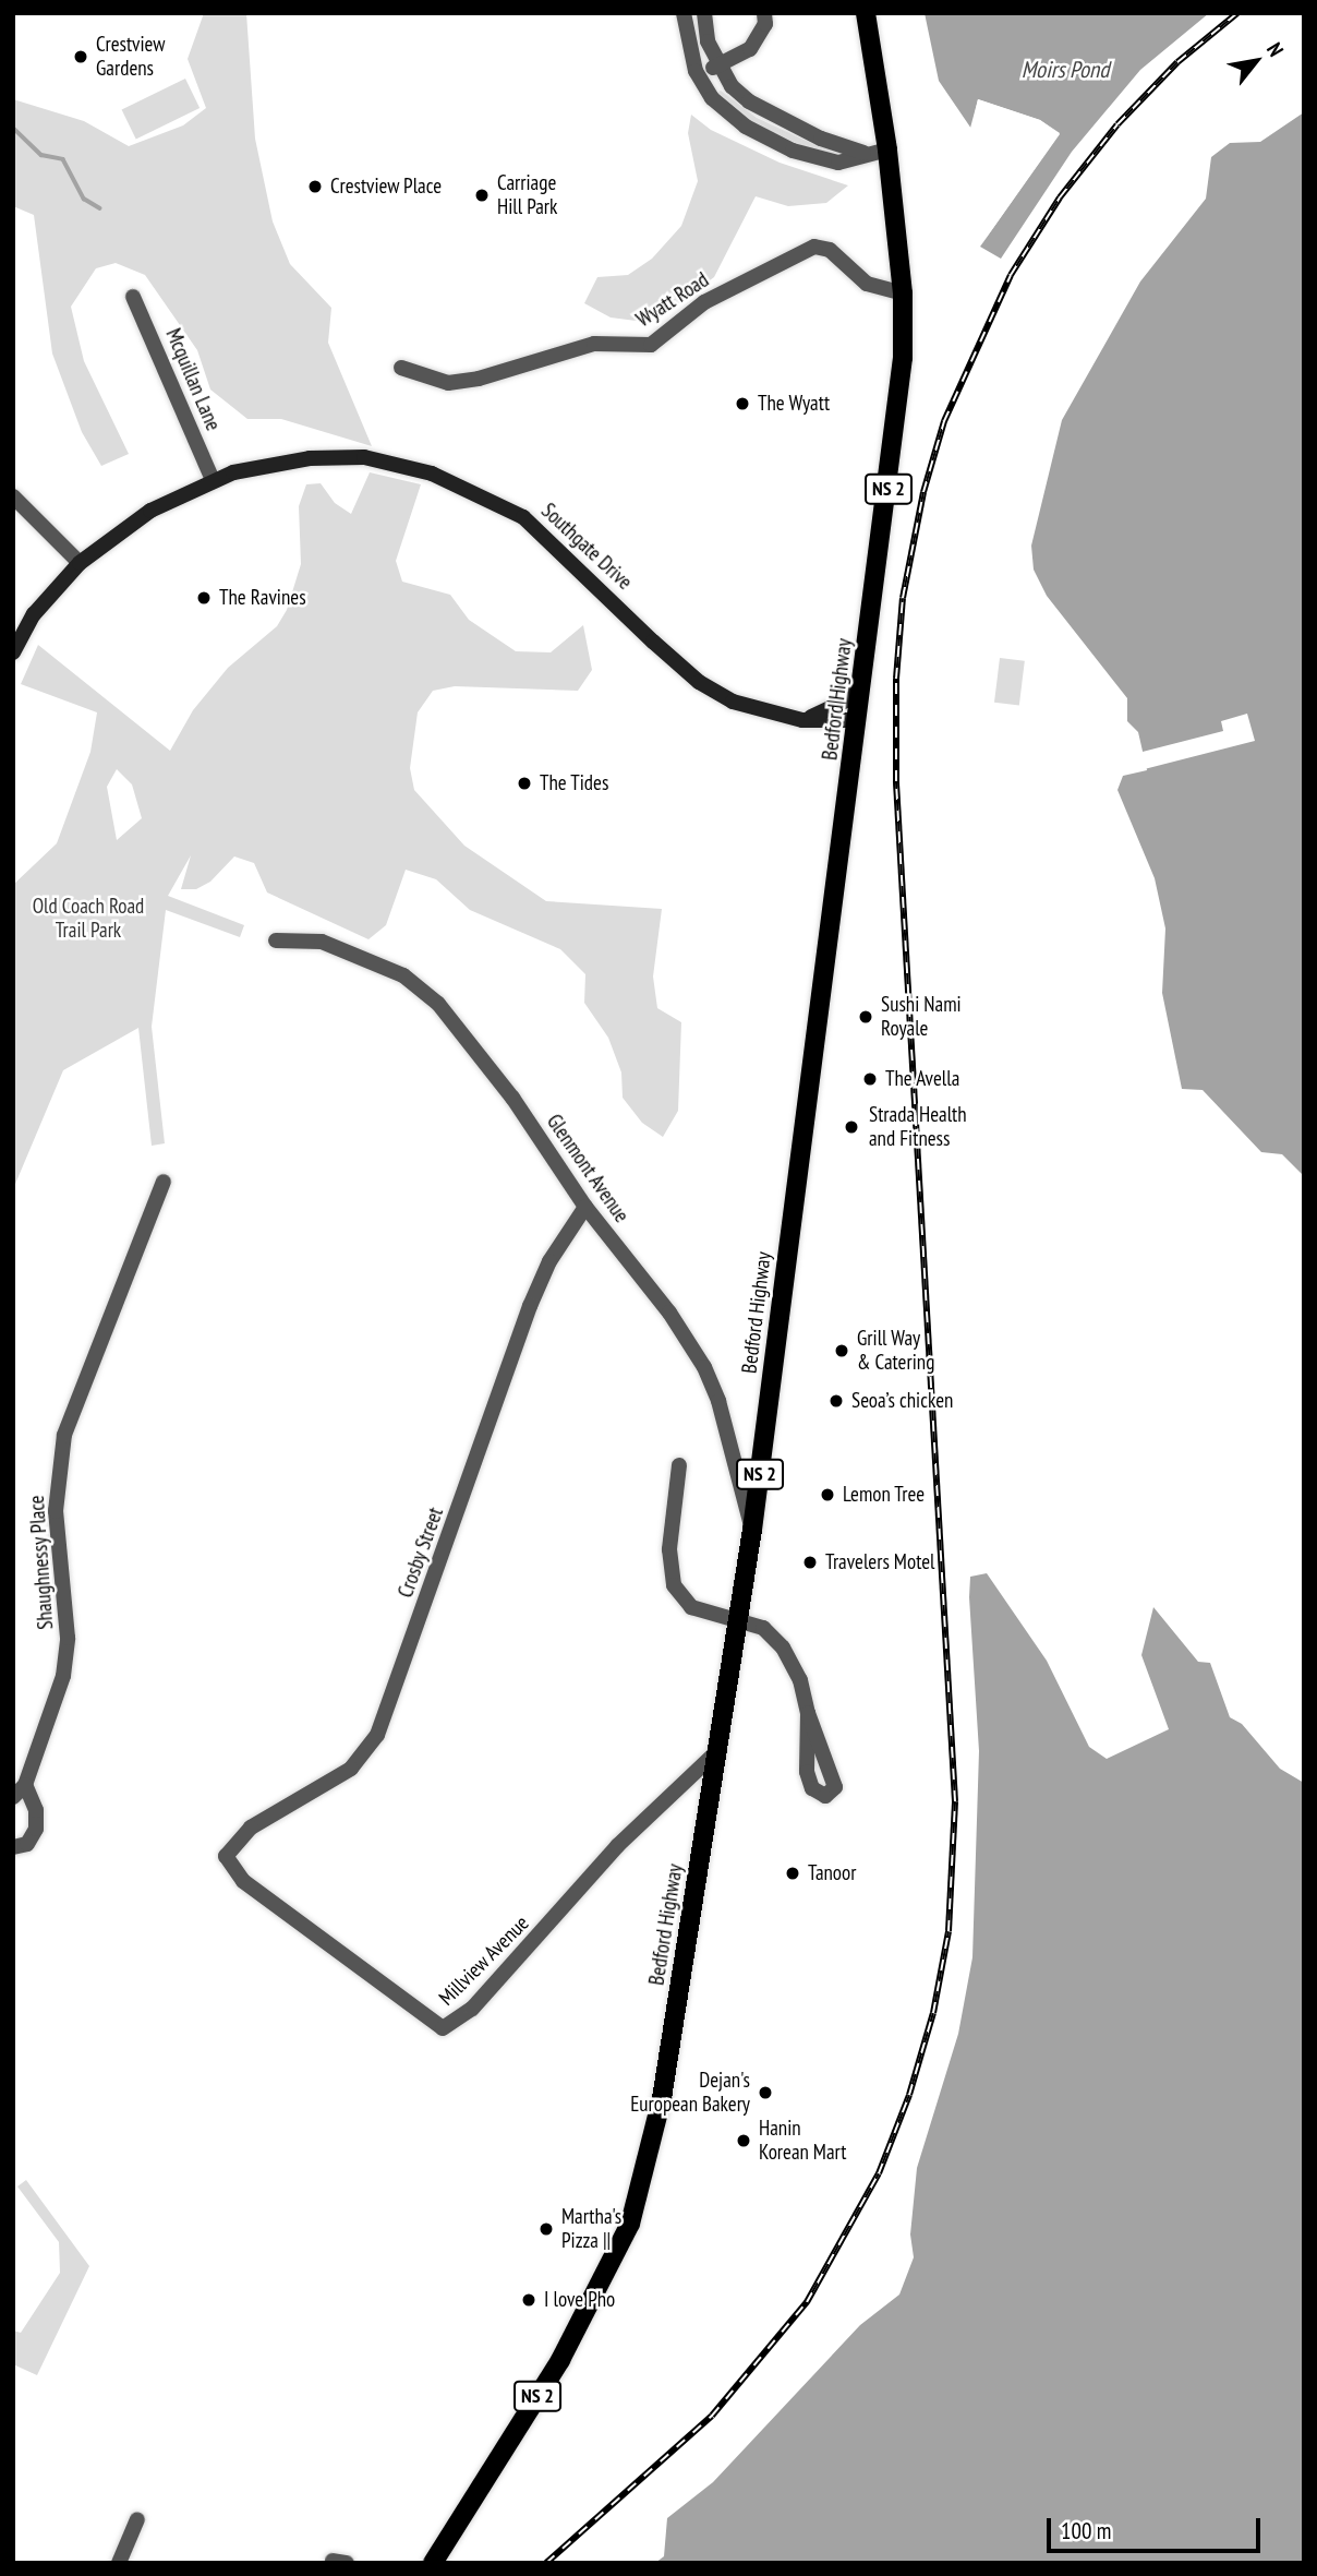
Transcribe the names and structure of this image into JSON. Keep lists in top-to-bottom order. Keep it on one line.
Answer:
{"streets":{"main road":["NS 2","Bedford Highway"],"street":["Wyatt Road","Mcquillan Lane","Southgate Drive","Glenmont Avenue","Crosby Street","Shaughnessy Place","Millview Avenue"]},"crossings":[["Wyatt Road","Bedford Highway"],["Mcquillan Lane","Southgate Drive"],["Southgate Drive","Bedford Highway"],["Bedford Highway","Glenmont Avenue"],["Bedford Highway","Millview Avenue"],["Glenmont Avenue","Crosby Street"],["Crosby Street","Millview Avenue"]],"water":["Moirs Pond"],"parks":["Old Coach Road Trail Park"],"places":["Crestview Gardens","Crestview Place","Carriage Hill Park","The Wyatt","The Ravines","The Tides","Sushi Nami Royale","The Avella","Strada Health and Fitness","Grill Way & Catering","Seoa’s chicken","Lemon Tree","Travelers Motel","Tanoor","Dejan's European Bakery","Hanin Korean Mart","Martha's Pizza ||","I love Pho"],"scale_bar":"100 m","north":"top right"}
